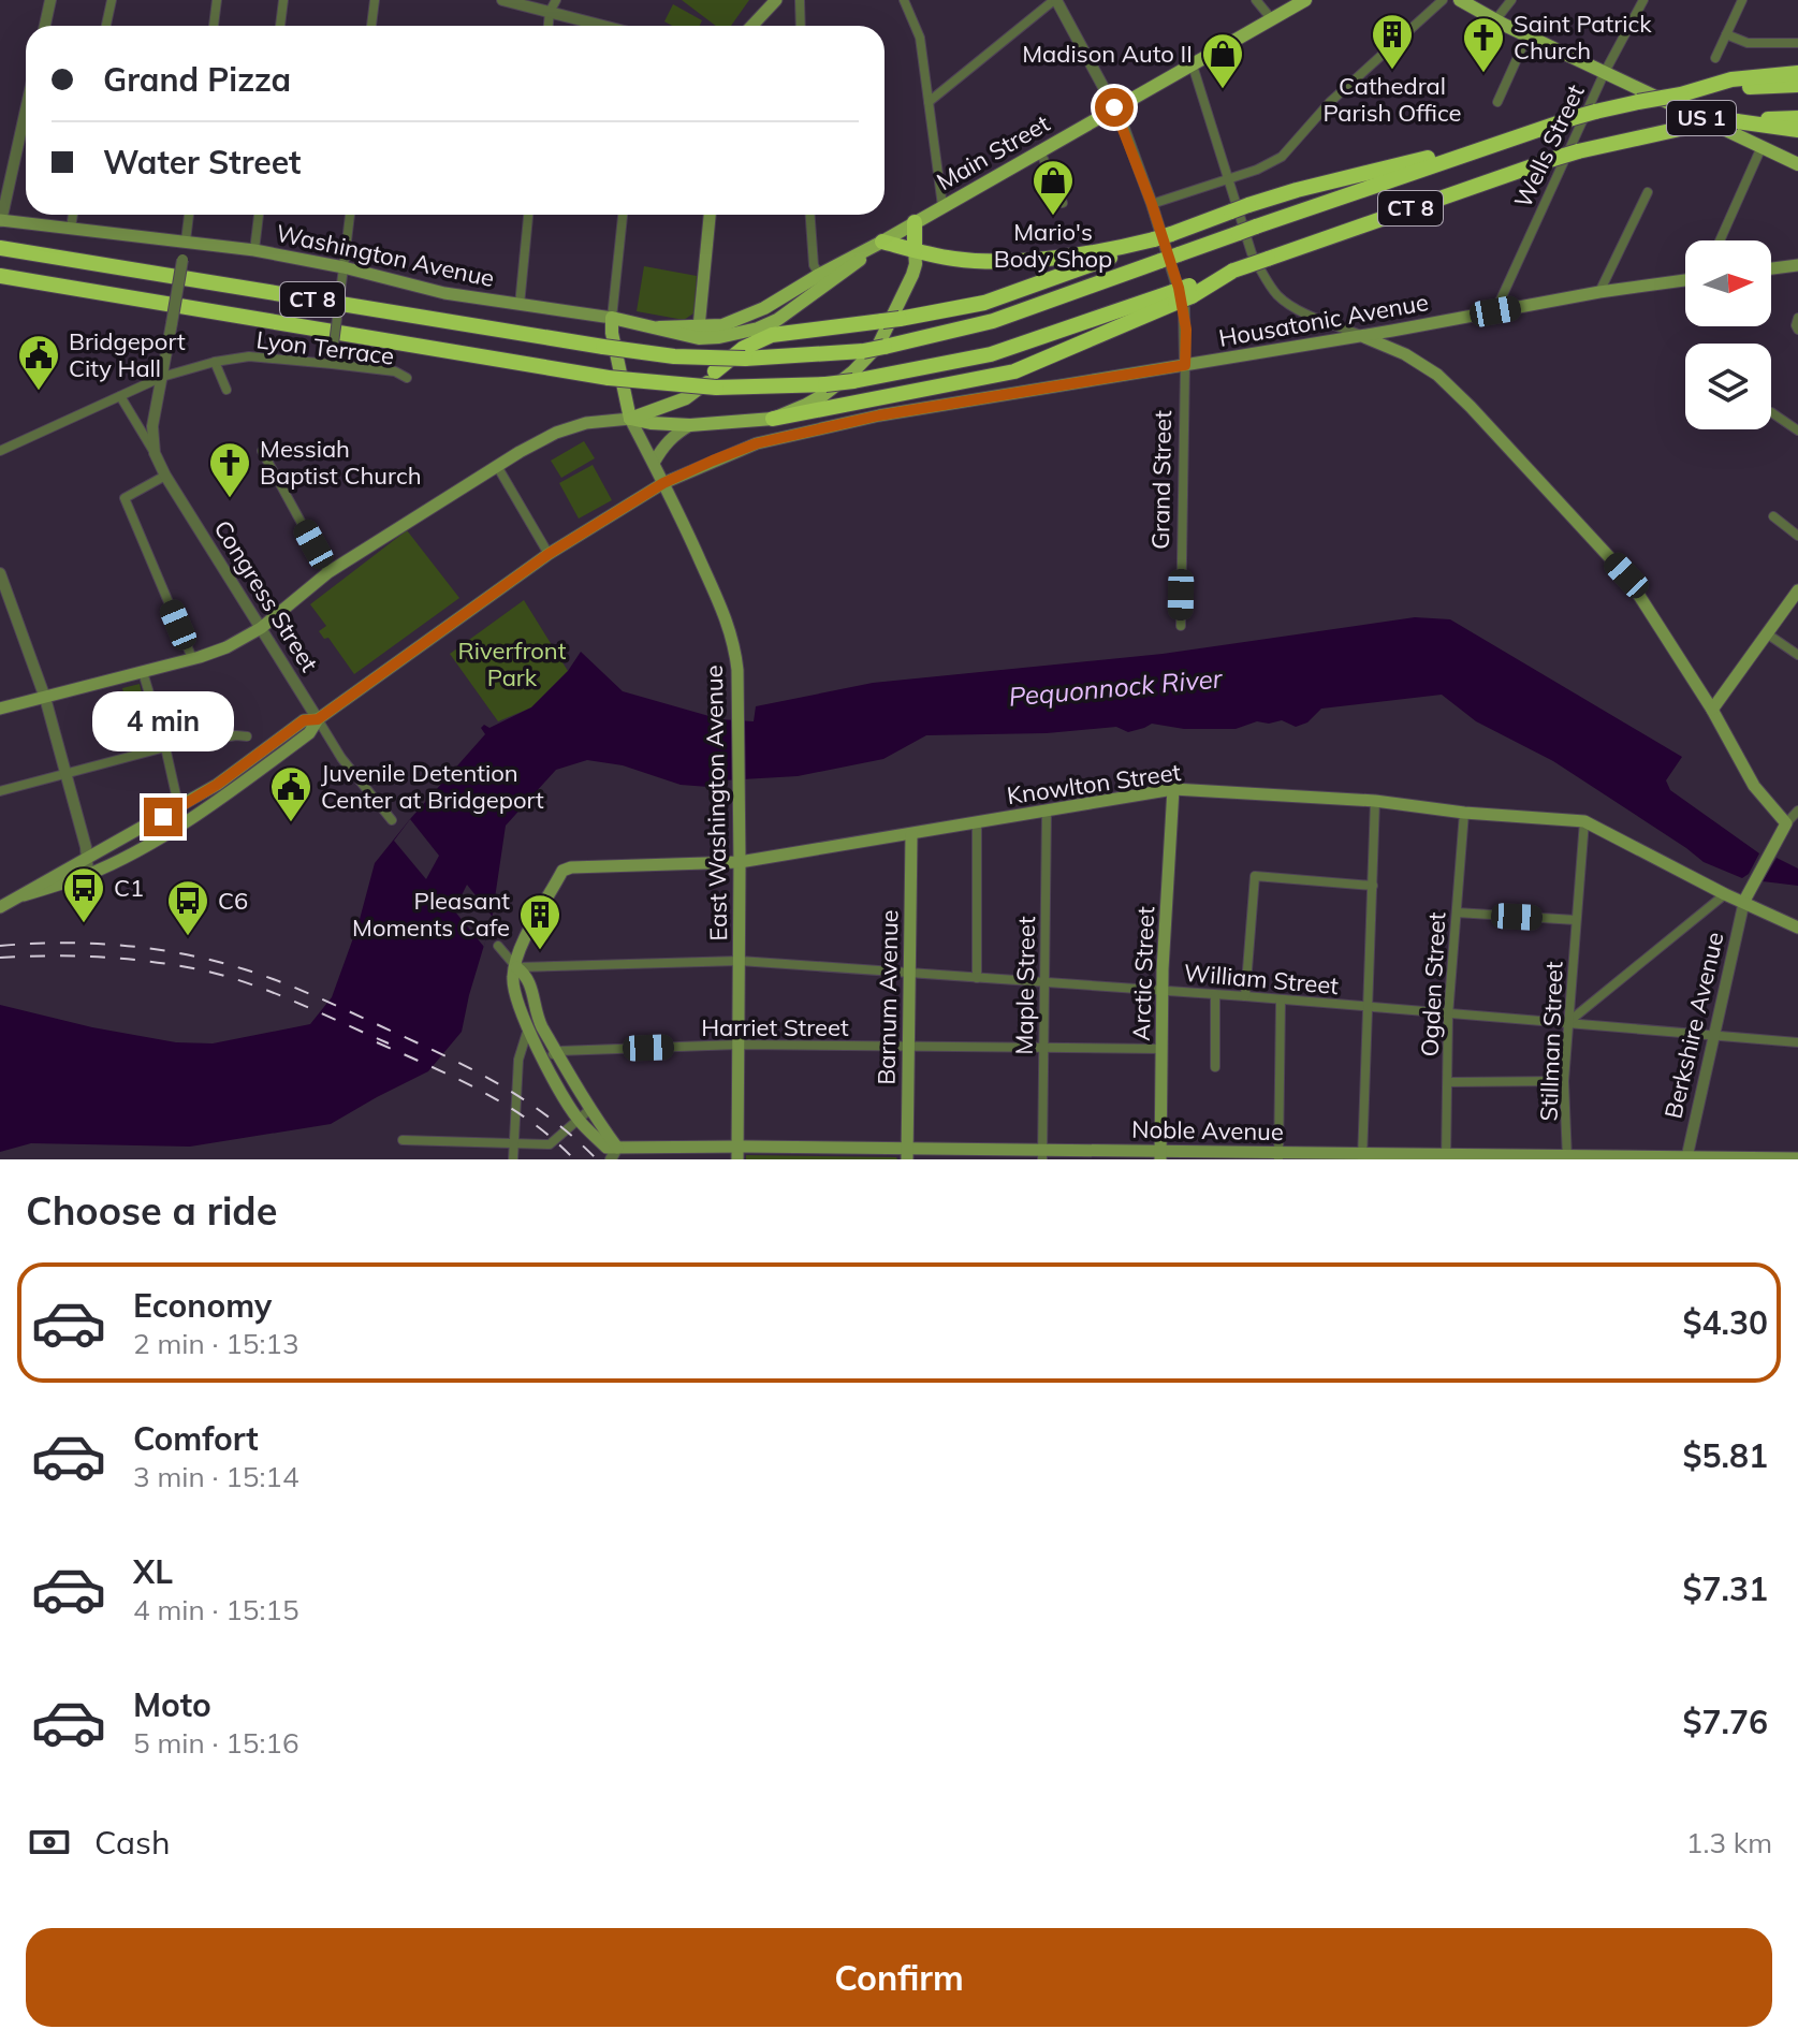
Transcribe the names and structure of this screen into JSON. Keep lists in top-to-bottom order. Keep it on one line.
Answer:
{"streets":{"highway":["CT 8"],"main road":["US 1","Main Street","Washington Avenue","Housatonic Avenue","Knowlton Street","East Washington Avenue","Arctic Street","Barnum Avenue","Noble Avenue"],"street":["Wells Street","Lyon Terrace","Grand Street","Congress Street","William Street","Ogden Street","Maple Street","Berkshire Avenue","Harriet Street","Stillman Street"]},"crossings":[["US 1","Wells Street"],["Wells Street","Housatonic Avenue"],["Main Street","CT 8"],["Main Street","Washington Avenue"],["Main Street","Grand Street"],["Main Street","Congress Street"],["Main Street","East Washington Avenue"],["Housatonic Avenue","Grand Street"],["Housatonic Avenue","Congress Street"],["Housatonic Avenue","East Washington Avenue"],["Knowlton Street","East Washington Avenue"],["Knowlton Street","Arctic Street"],["Knowlton Street","William Street"],["Knowlton Street","Ogden Street"],["Knowlton Street","Maple Street"],["Knowlton Street","Barnum Avenue"],["Knowlton Street","Berkshire Avenue"],["Knowlton Street","Stillman Street"],["East Washington Avenue","William Street"],["East Washington Avenue","Harriet Street"],["East Washington Avenue","Noble Avenue"],["Arctic Street","William Street"],["Arctic Street","Harriet Street"],["Arctic Street","Noble Avenue"],["William Street","Ogden Street"],["William Street","Maple Street"],["William Street","Barnum Avenue"],["William Street","Berkshire Avenue"],["William Street","Stillman Street"],["Ogden Street","Noble Avenue"],["Maple Street","Harriet Street"],["Maple Street","Noble Avenue"],["Barnum Avenue","Harriet Street"],["Barnum Avenue","Noble Avenue"],["Berkshire Avenue","Noble Avenue"],["Stillman Street","Noble Avenue"]],"water":["Pequonnock River"],"parks":["Riverfront Park"],"places":{"building":["Cathedral Parish Office","Pleasant Moments Cafe"],"church":["Saint Patrick Church","Messiah Baptist Church"],"shop":["Madison Auto II","Mario's Body Shop"],"public building":["Bridgeport City Hall","Juvenile Detention Center at Bridgeport"],"bus stop":["C1","C6"]},"north":"right","page":{"banner":["Grand Pizza","Water Street"],"bubble":"4 min","heading":"Choose a ride","list":[{"name":"Economy","note":"2 min · 15:13","value":"$4.30"},{"name":"Comfort","note":"3 min · 15:14","value":"$5.81"},{"name":"XL","note":"4 min · 15:15","value":"$7.31"},{"name":"Moto","note":"5 min · 15:16","value":"$7.76"}],"pay":["Cash","1.3 km"],"buttons":"Confirm"}}
